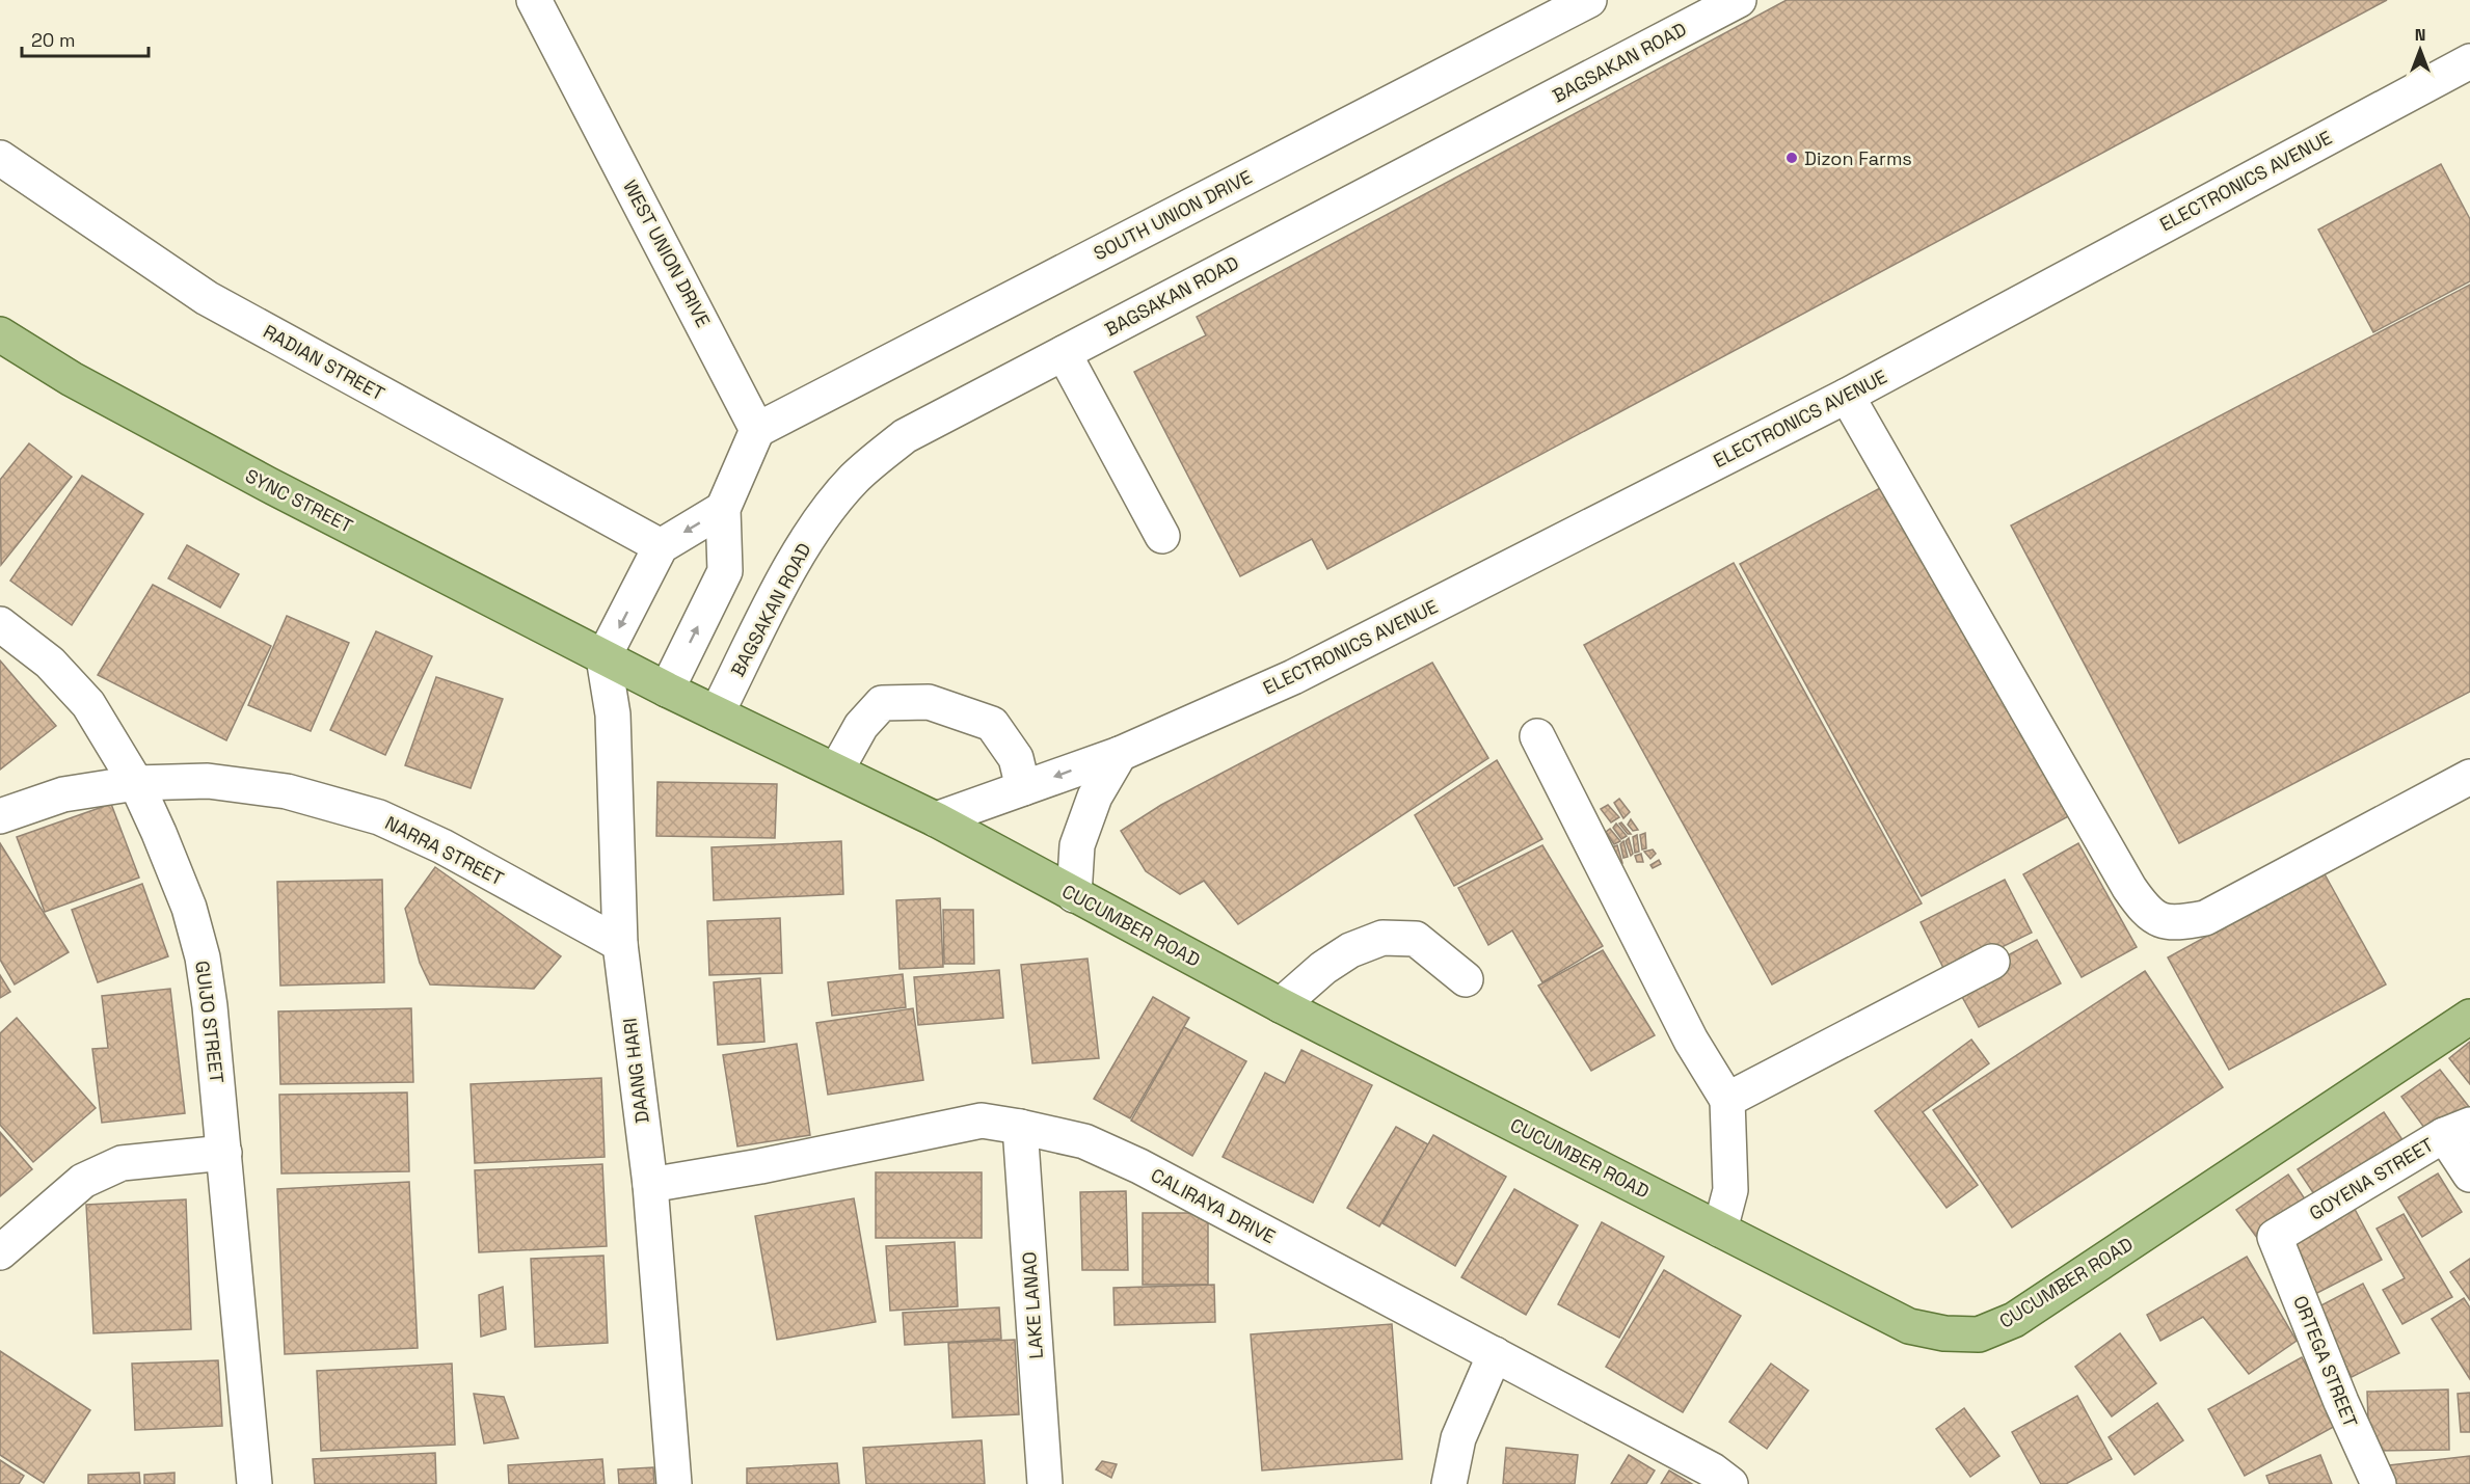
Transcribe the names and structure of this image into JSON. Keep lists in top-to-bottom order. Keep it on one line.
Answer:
{"streets":{"main road":["SYNC STREET","CUCUMBER ROAD"],"street":["BAGSAKAN ROAD","ELECTRONICS AVENUE","SOUTH UNION DRIVE","WEST UNION DRIVE","RADIAN STREET","NARRA STREET","GUIJO STREET","DAANG HARI","GOYENA STREET","CALIRAYA DRIVE","LAKE LANAO","ORTEGA STREET"]},"crossings":[["BAGSAKAN ROAD","CUCUMBER ROAD"],["ELECTRONICS AVENUE","CUCUMBER ROAD"],["SOUTH UNION DRIVE","WEST UNION DRIVE"],["SYNC STREET","CUCUMBER ROAD"],["SYNC STREET","DAANG HARI"],["NARRA STREET","GUIJO STREET"],["NARRA STREET","DAANG HARI"],["DAANG HARI","CALIRAYA DRIVE"],["GOYENA STREET","ORTEGA STREET"],["CALIRAYA DRIVE","LAKE LANAO"]],"places":["Dizon Farms"],"scale_bar":"20 m","north":"top"}
